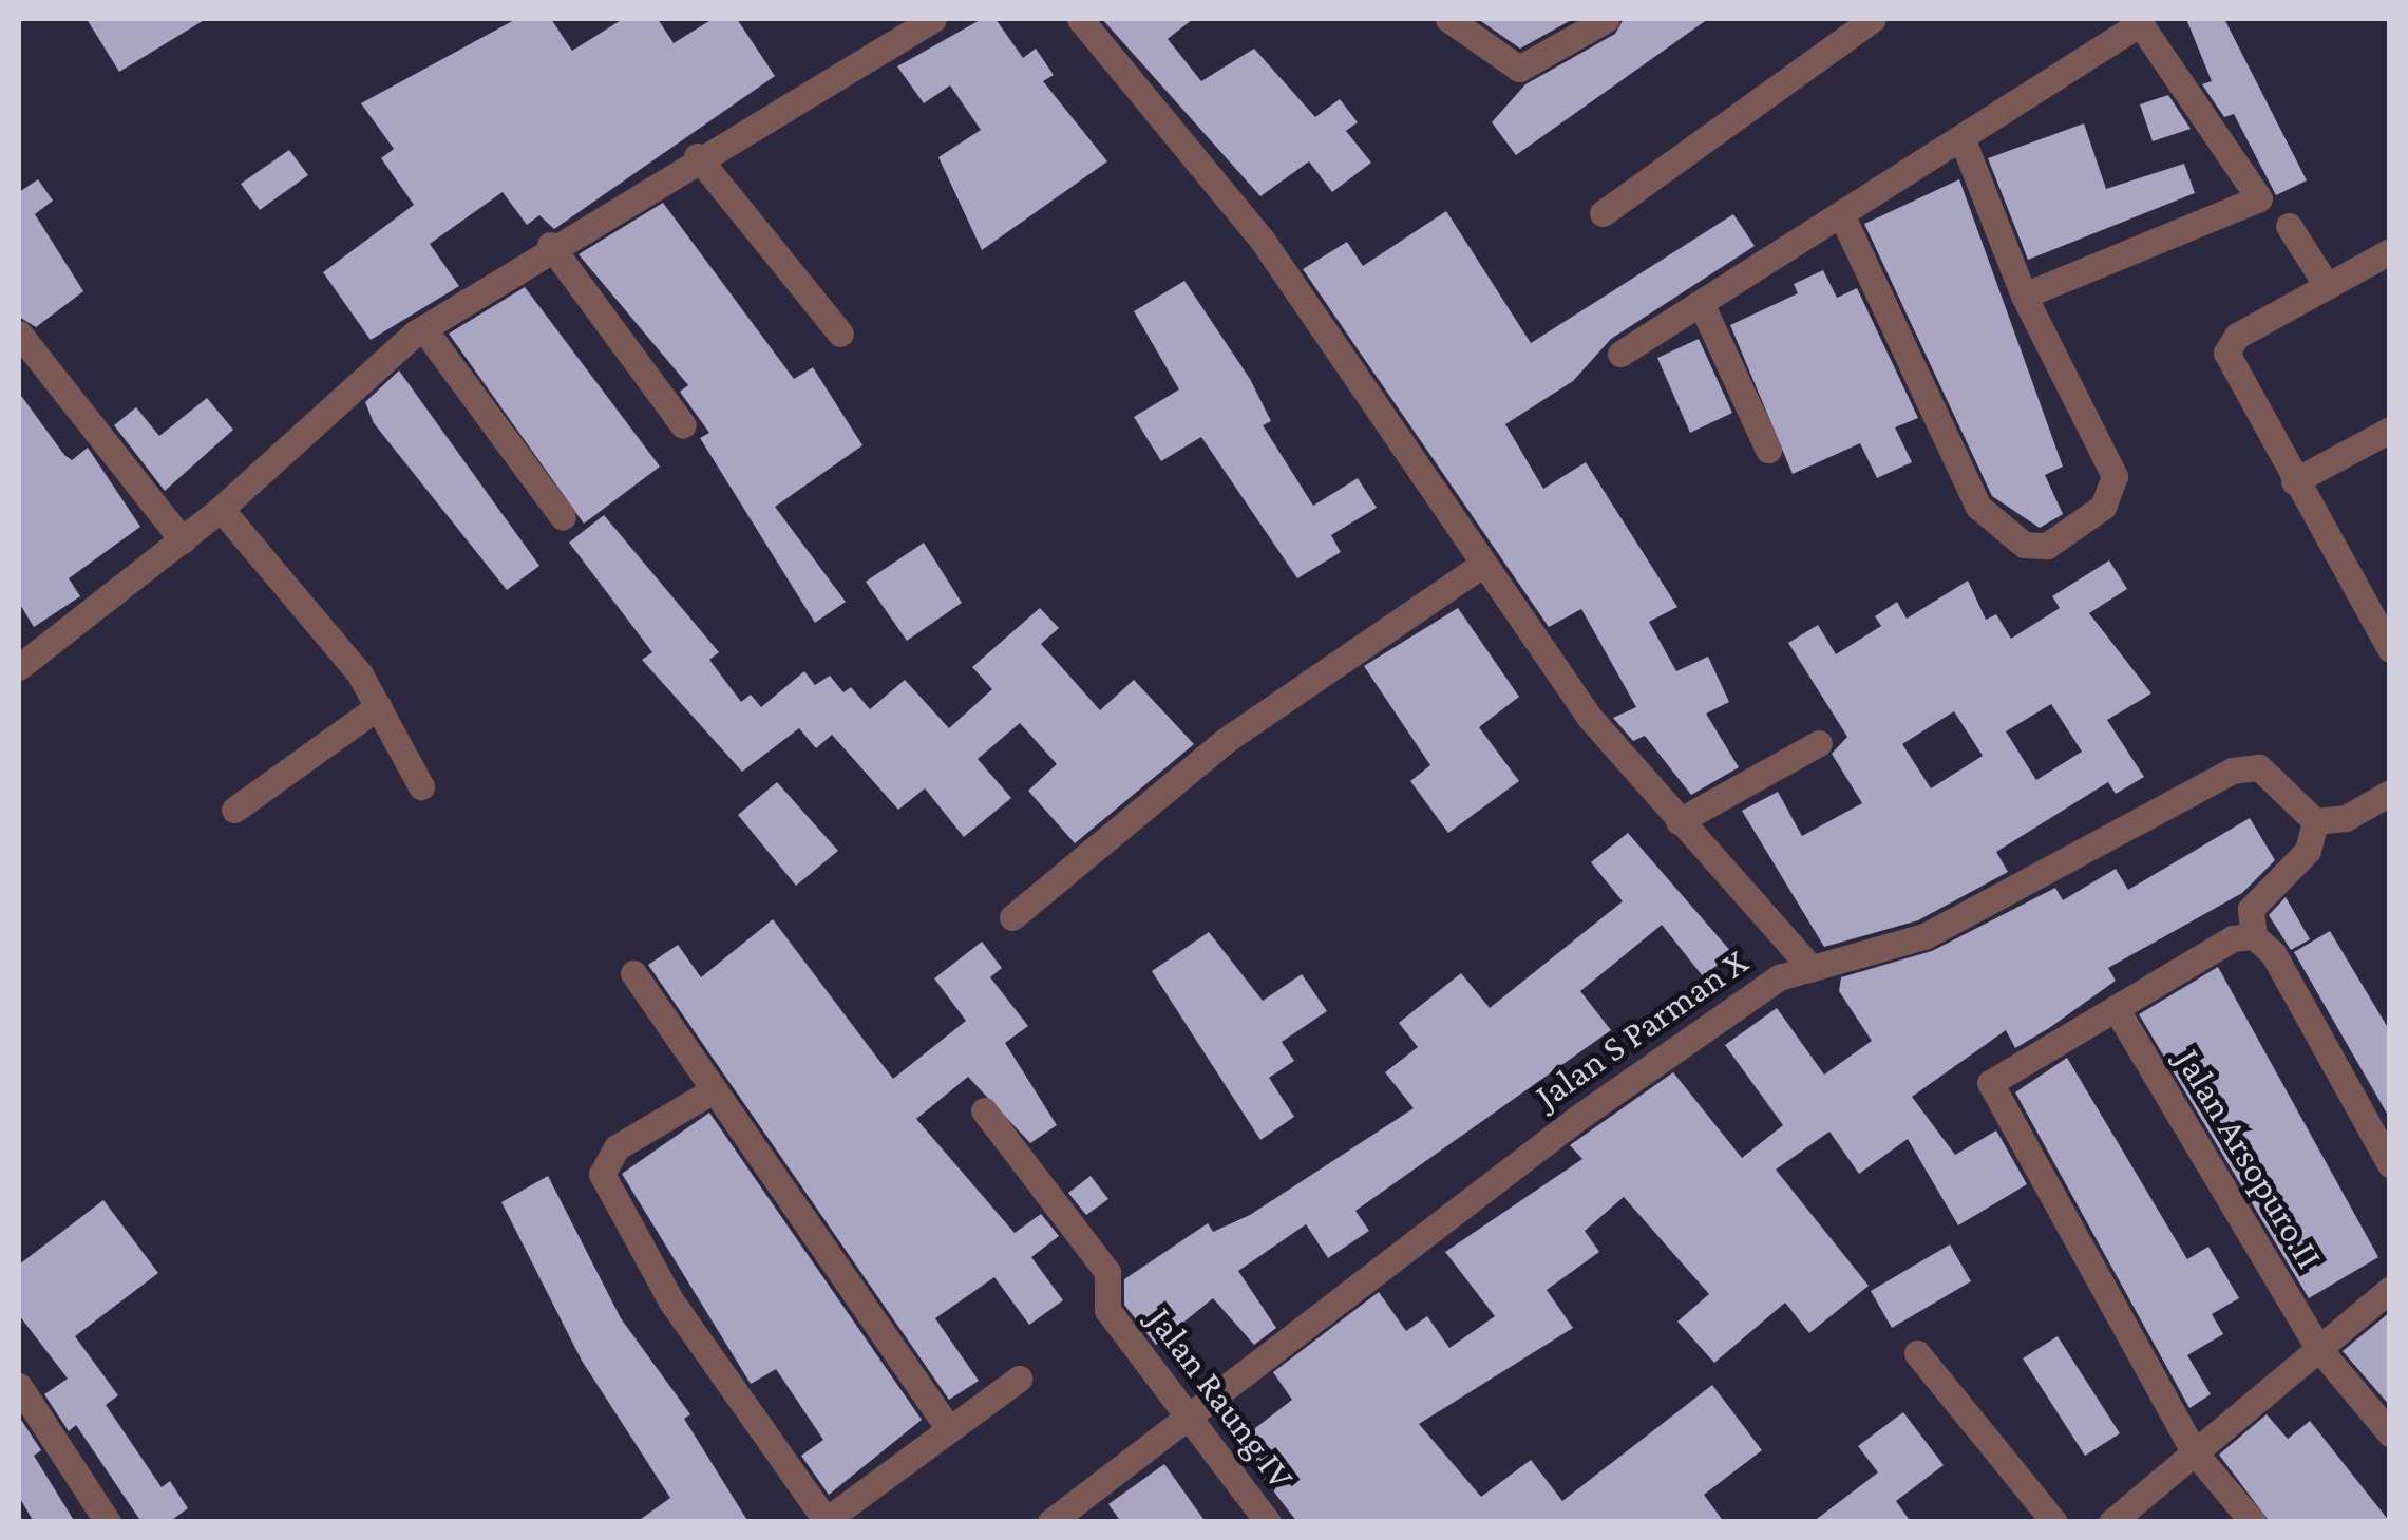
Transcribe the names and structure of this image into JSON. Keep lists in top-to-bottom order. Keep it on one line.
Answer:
{"streets":{"street":["Jalan S Parman X","Jalan Arsopuro.II","Jalan Raung IV"]},"crossings":[["Jalan S Parman X","Jalan Raung IV"]]}
